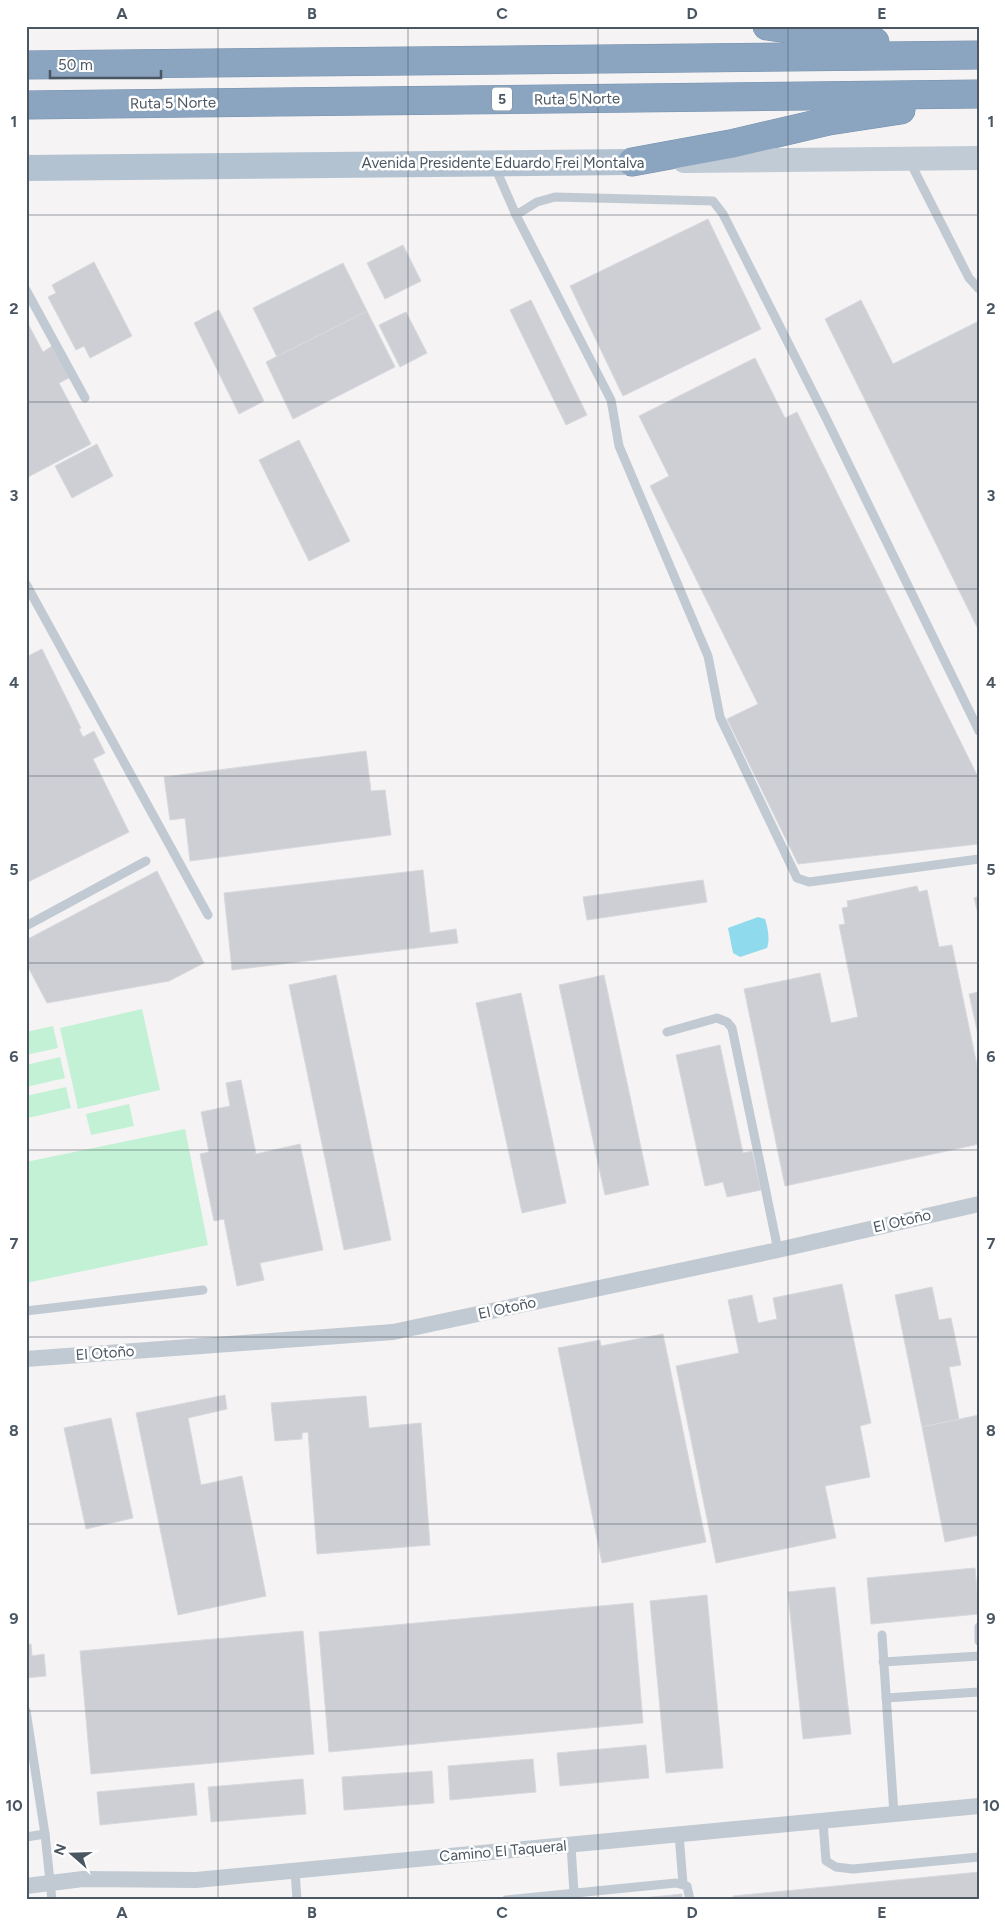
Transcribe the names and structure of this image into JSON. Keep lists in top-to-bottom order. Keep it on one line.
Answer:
{"streets":{"highway":["5","Ruta 5 Norte"],"main road":["Avenida Presidente Eduardo Frei Montalva"],"street":["El Otoño","Camino El Taqueral"]},"scale_bar":"50 m","north":"left","grid":{"columns":["A","B","C","D","E"],"rows":["1","2","3","4","5","6","7","8","9","10"]}}
